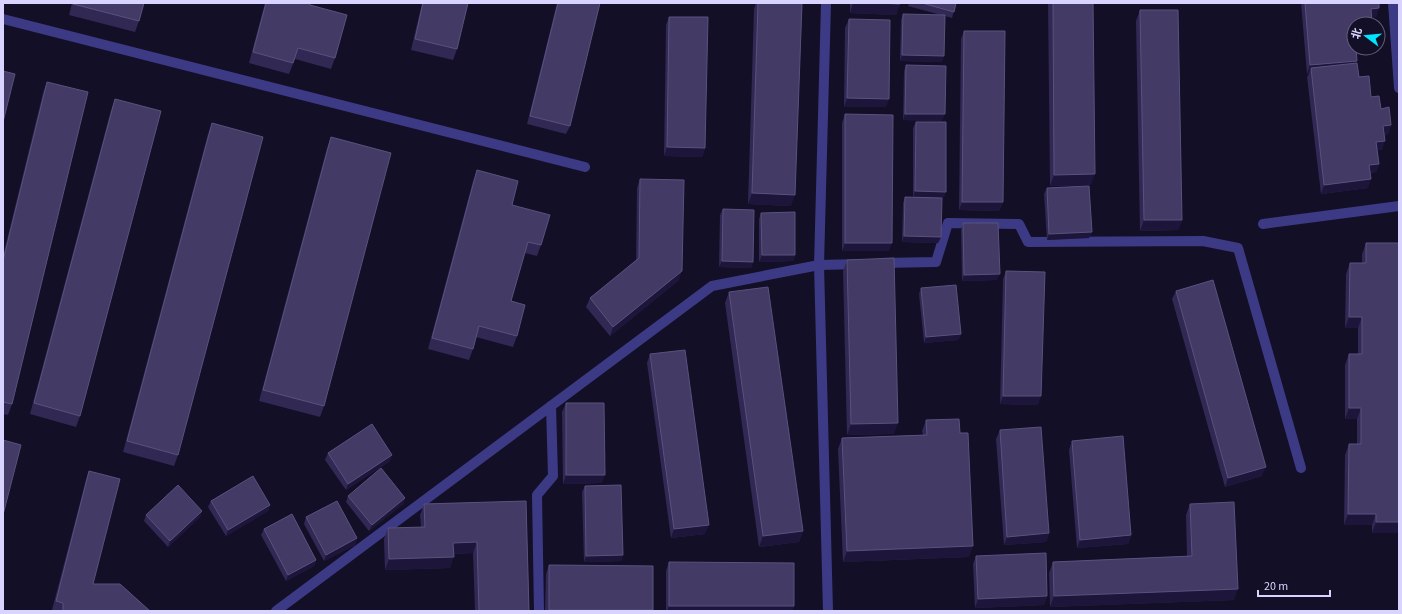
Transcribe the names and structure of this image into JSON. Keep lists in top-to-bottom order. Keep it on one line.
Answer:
{"scale_bar":"20 m","north":"left"}
